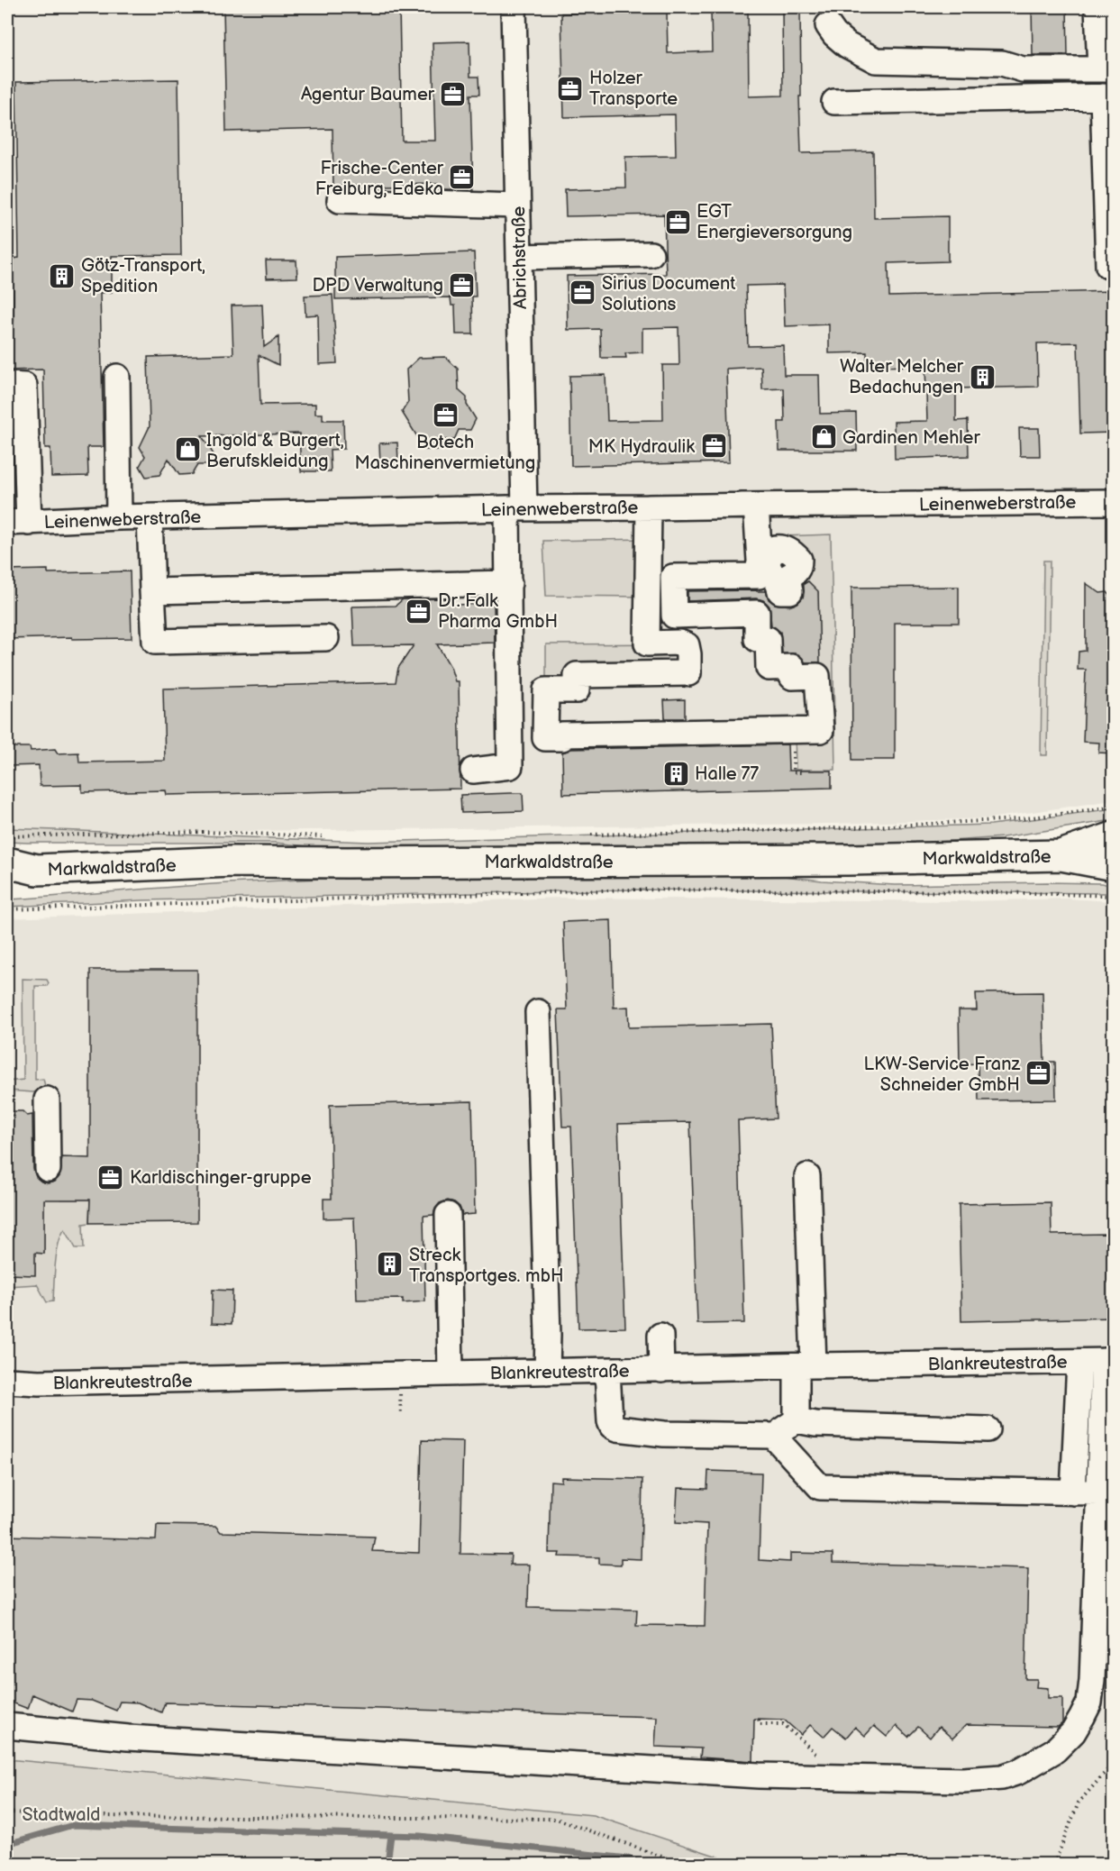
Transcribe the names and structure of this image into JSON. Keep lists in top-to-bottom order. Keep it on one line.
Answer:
{"streets":{"main road":["Markwaldstraße"],"street":["Abrichstraße","Leinenweberstraße","Blankreutestraße"]},"crossings":[["Abrichstraße","Leinenweberstraße"]],"parks":["Stadtwald"],"places":{"office":["Holzer Transporte","Agentur Baumer","Frische-Center Freiburg, Edeka","EGT Energieversorgung","DPD Verwaltung","Sirius Document Solutions","Botech Maschinenvermietung","MK Hydraulik","Dr. Falk Pharma GmbH","LKW-Service Franz Schneider GmbH","Karldischinger-gruppe"],"building":["Götz-Transport, Spedition","Walter Melcher Bedachungen","Halle 77","Streck Transportges. mbH"],"shop":["Gardinen Mehler","Ingold & Burgert, Berufskleidung"]}}
